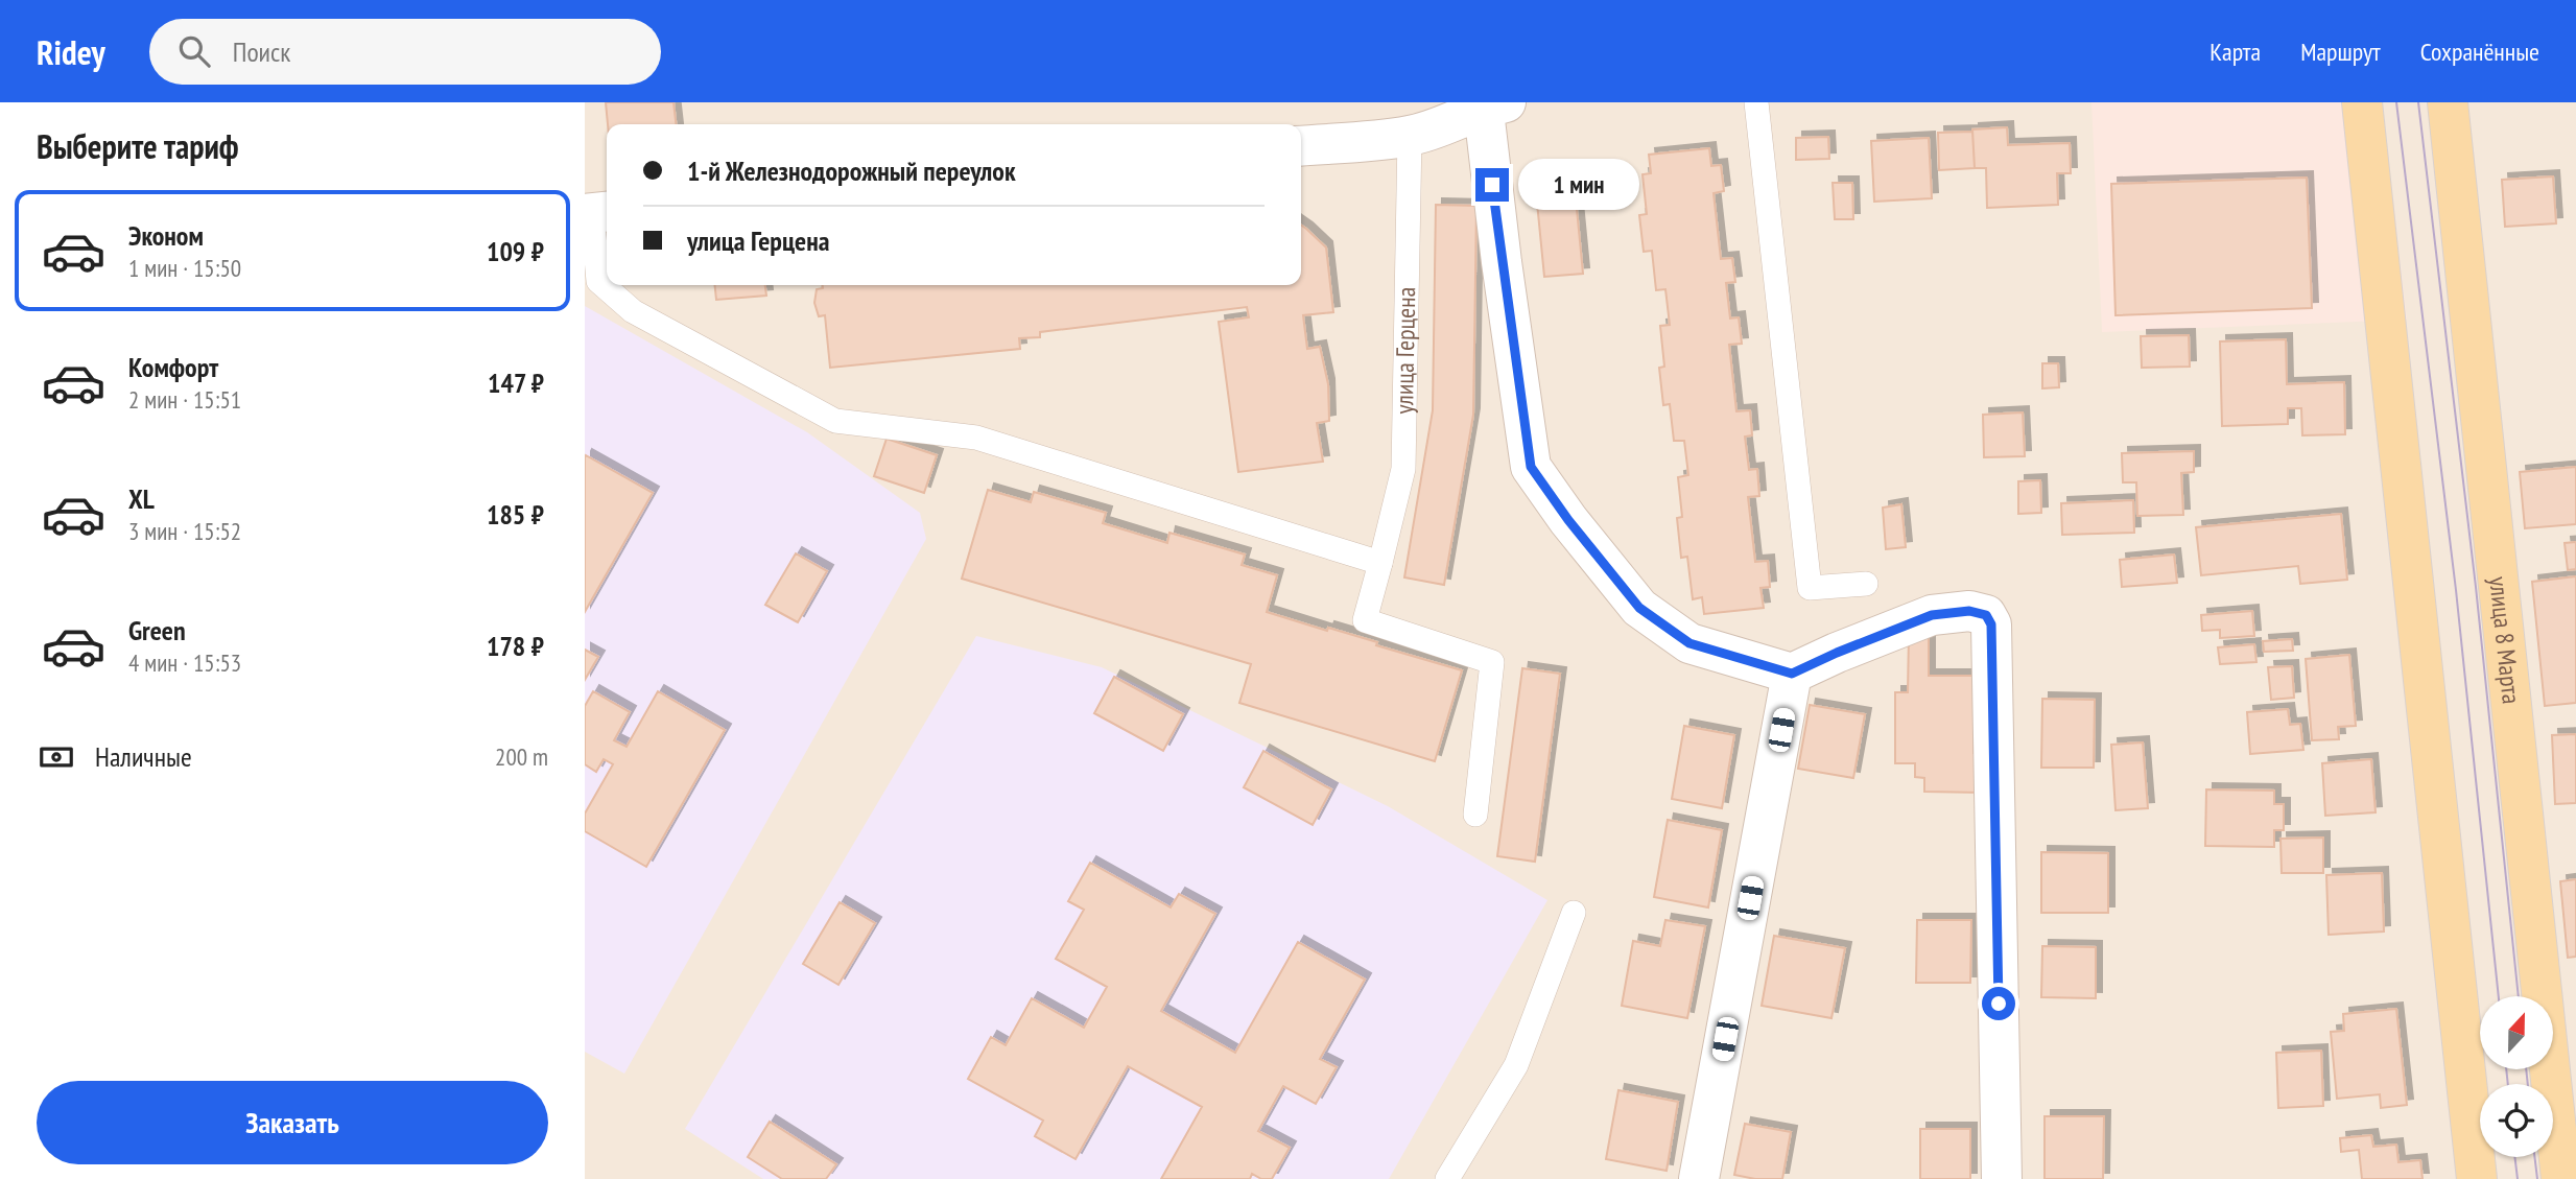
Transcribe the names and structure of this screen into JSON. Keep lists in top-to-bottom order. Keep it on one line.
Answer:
{"streets":{"main road":["улица 8 Марта"],"lane":["улица Герцена"]},"north":"top","page":{"header":"Ridey","search":"Поиск","nav":["Карта","Маршрут","Сохранённые"],"heading":"Выберите тариф","banner":["1-й Железнодорожный переулок","улица Герцена"],"bubble":"1 мин","list":[{"name":"Эконом","note":"1 мин · 15:50","value":"109 ₽"},{"name":"Комфорт","note":"2 мин · 15:51","value":"147 ₽"},{"name":"XL","note":"3 мин · 15:52","value":"185 ₽"},{"name":"Green","note":"4 мин · 15:53","value":"178 ₽"}],"pay":["Наличные","200 m"],"buttons":"Заказать"}}
